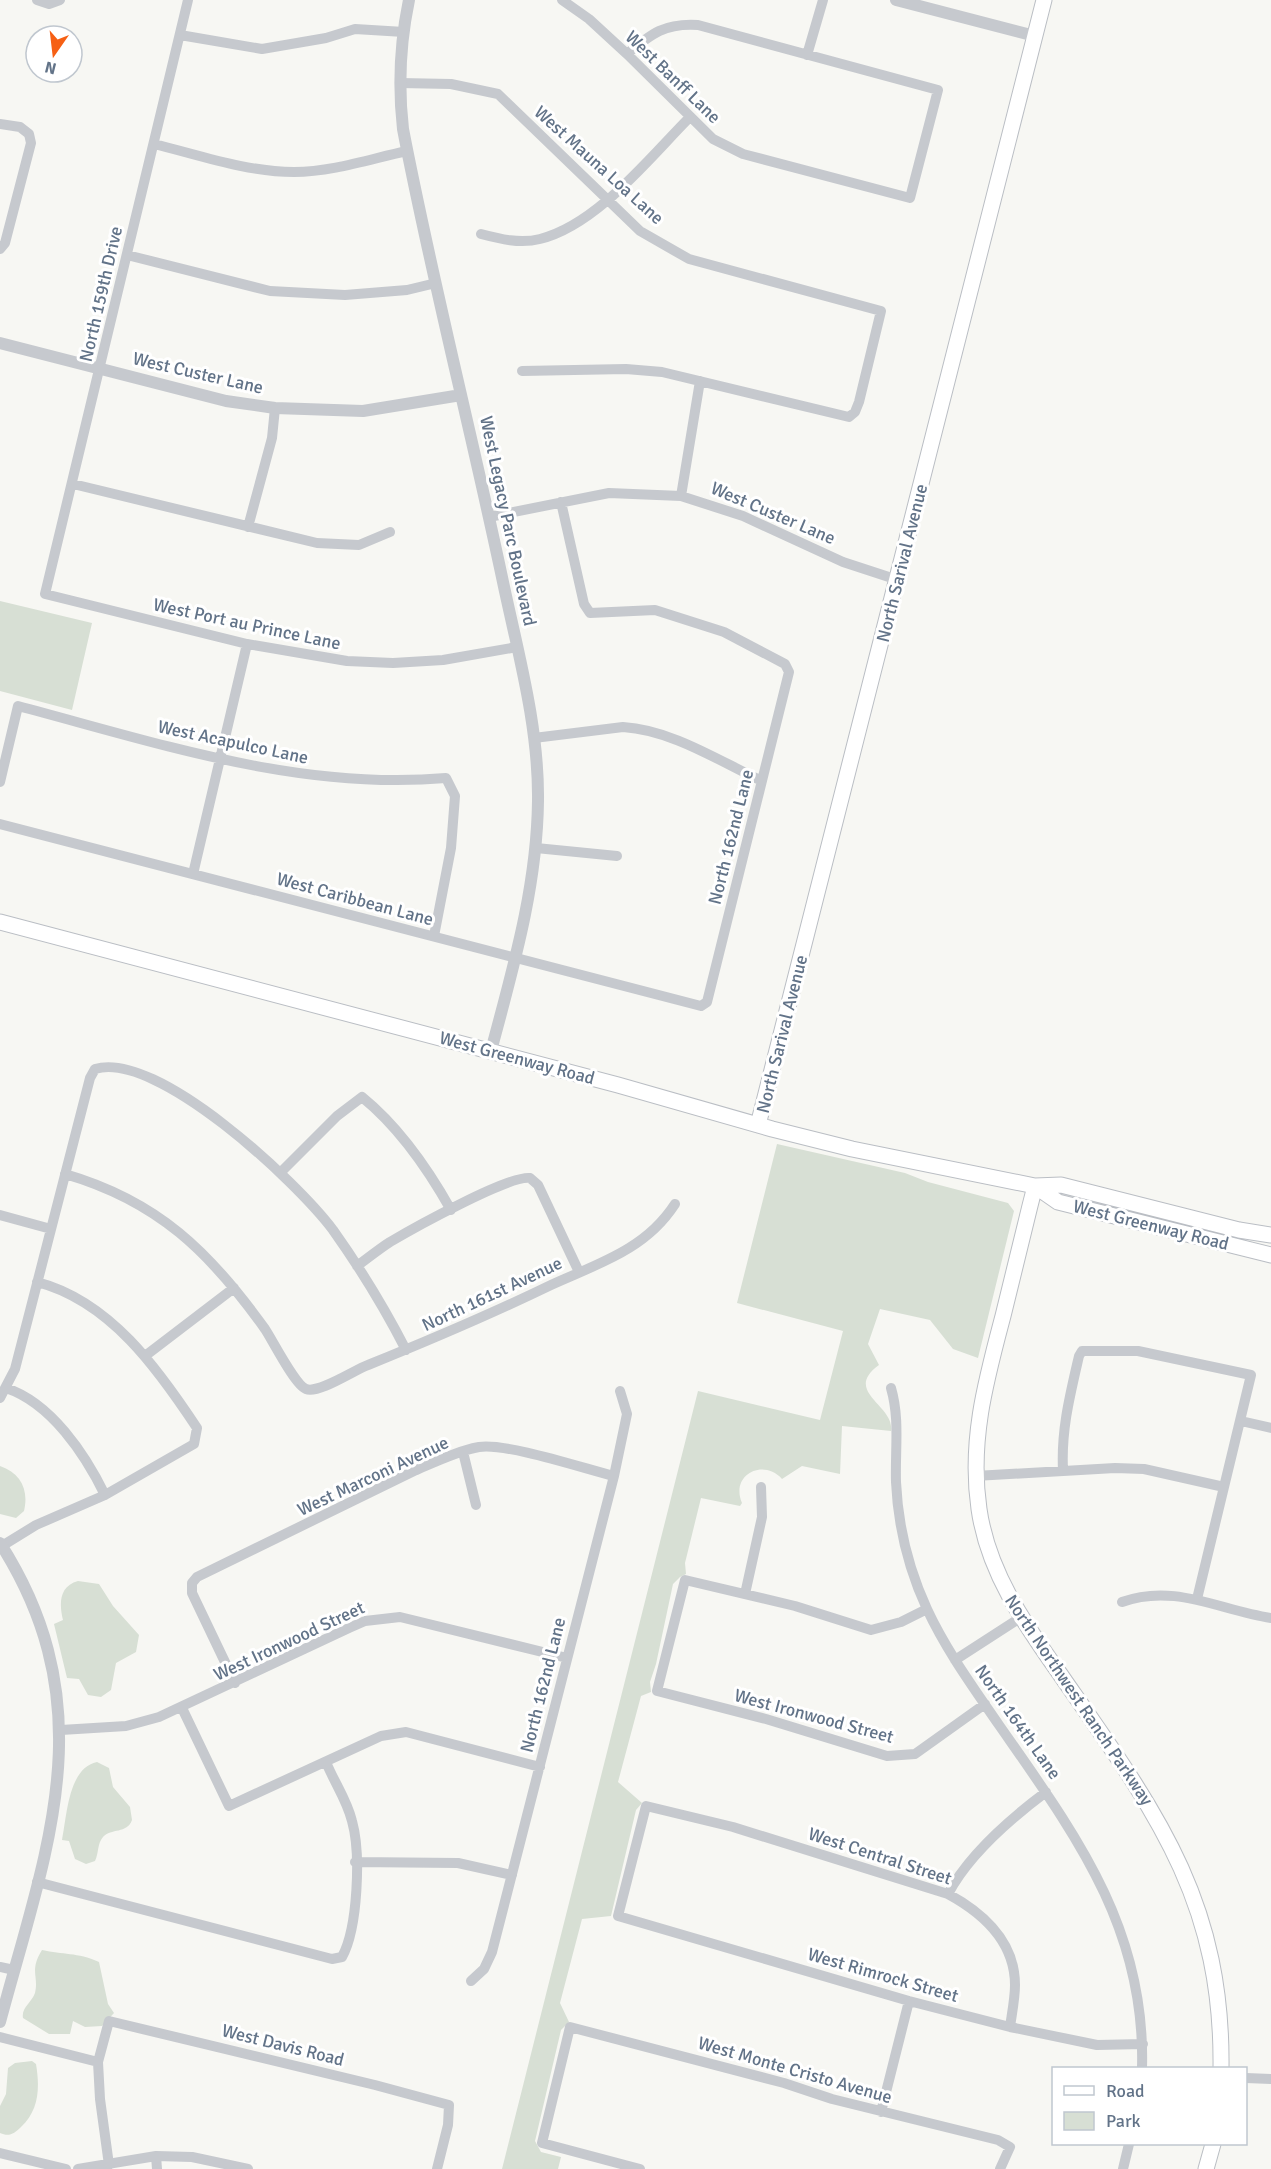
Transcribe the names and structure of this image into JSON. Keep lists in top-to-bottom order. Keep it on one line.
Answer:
{"streets":{"main road":["North Sarival Avenue","West Greenway Road","North Northwest Ranch Parkway"],"street":["West Banff Lane","West Mauna Loa Lane","North 159th Drive","West Custer Lane","West Legacy Parc Boulevard","West Port au Prince Lane","West Acapulco Lane","North 162nd Lane","West Caribbean Lane","North 161st Avenue","West Marconi Avenue","West Ironwood Street","North 164th Lane","West Central Street","West Rimrock Street","West Davis Road","West Monte Cristo Avenue"]},"crossings":[["West Mauna Loa Lane","West Legacy Parc Boulevard"],["North 159th Drive","West Custer Lane"],["North 159th Drive","West Port au Prince Lane"],["West Custer Lane","West Legacy Parc Boulevard"],["West Custer Lane","North Sarival Avenue"],["West Custer Lane","North 162nd Lane"],["West Legacy Parc Boulevard","West Port au Prince Lane"],["West Legacy Parc Boulevard","West Caribbean Lane"],["West Legacy Parc Boulevard","West Greenway Road"],["North Sarival Avenue","West Greenway Road"],["West Acapulco Lane","West Caribbean Lane"],["North 162nd Lane","West Caribbean Lane"],["North 162nd Lane","West Marconi Avenue"],["North 162nd Lane","West Ironwood Street"],["West Greenway Road","North Northwest Ranch Parkway"],["West Marconi Avenue","West Ironwood Street"],["West Ironwood Street","North 164th Lane"],["North 164th Lane","West Rimrock Street"],["West Central Street","West Rimrock Street"]],"legend":["Road","Park"],"north":"bottom"}
